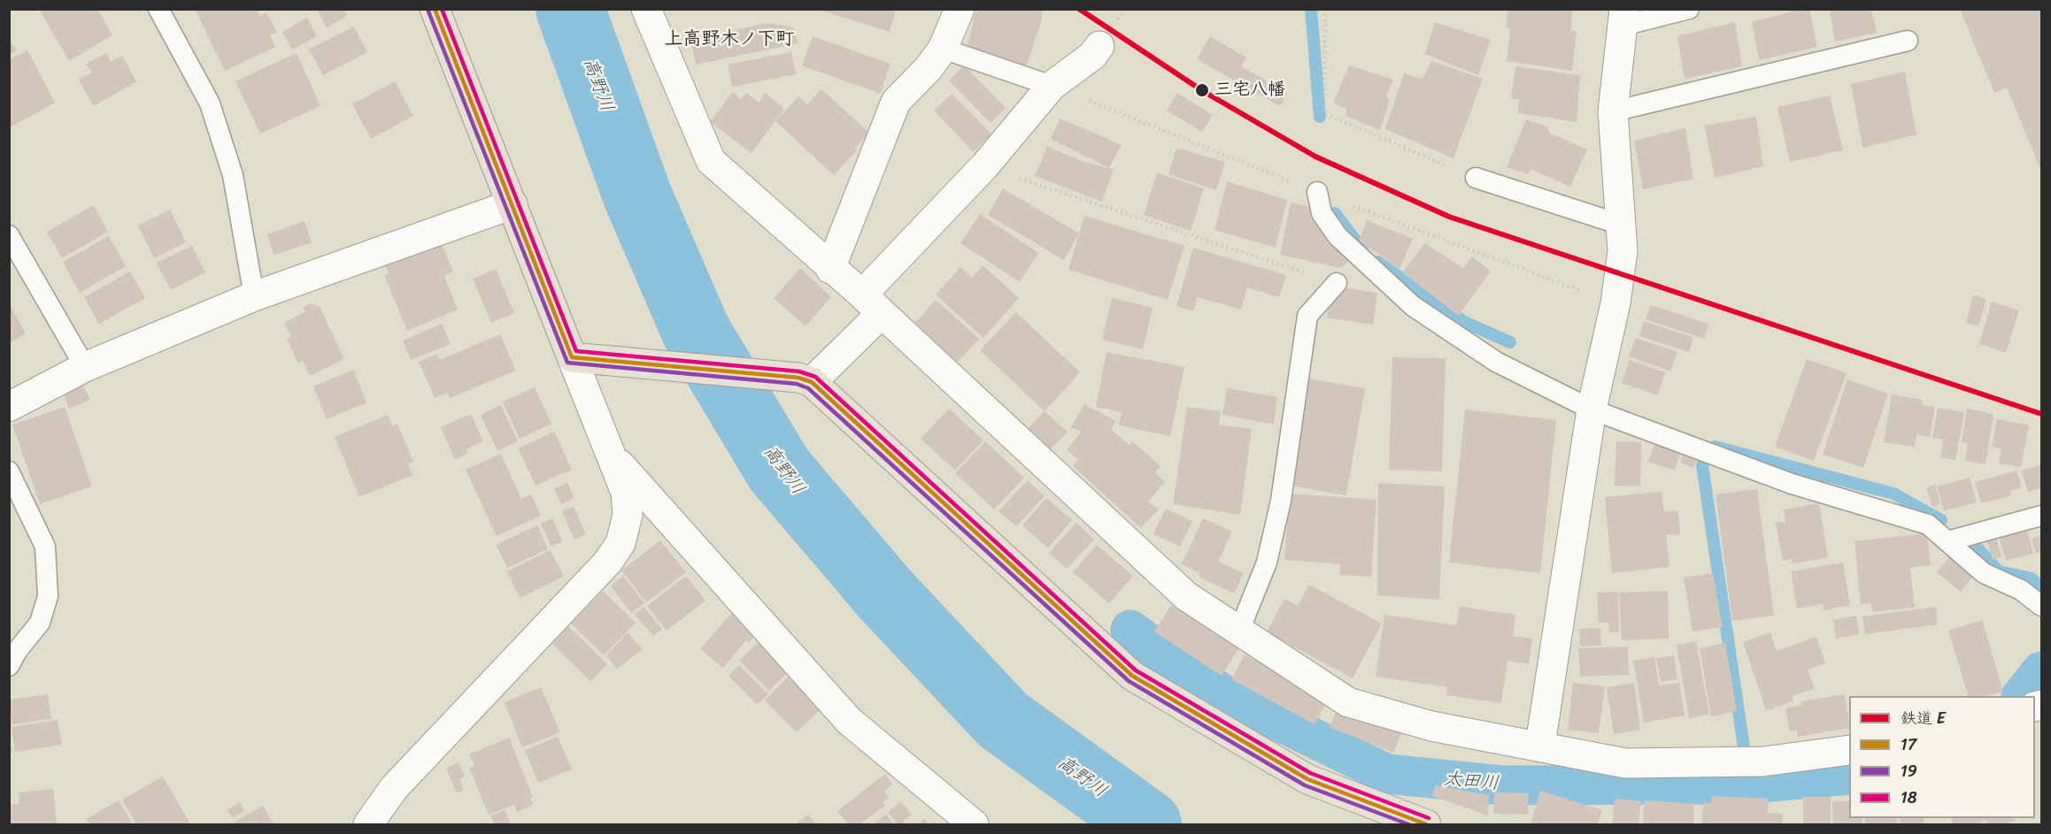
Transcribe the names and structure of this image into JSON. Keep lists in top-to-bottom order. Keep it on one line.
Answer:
{"districts":["上高野木ノ下町"],"water":["高野川","太田川"],"places":["三宅八幡"],"lines":["rail line E","transit line 17","transit line 18","transit line 19"],"legend":["鉄道 E","17","19","18"]}
